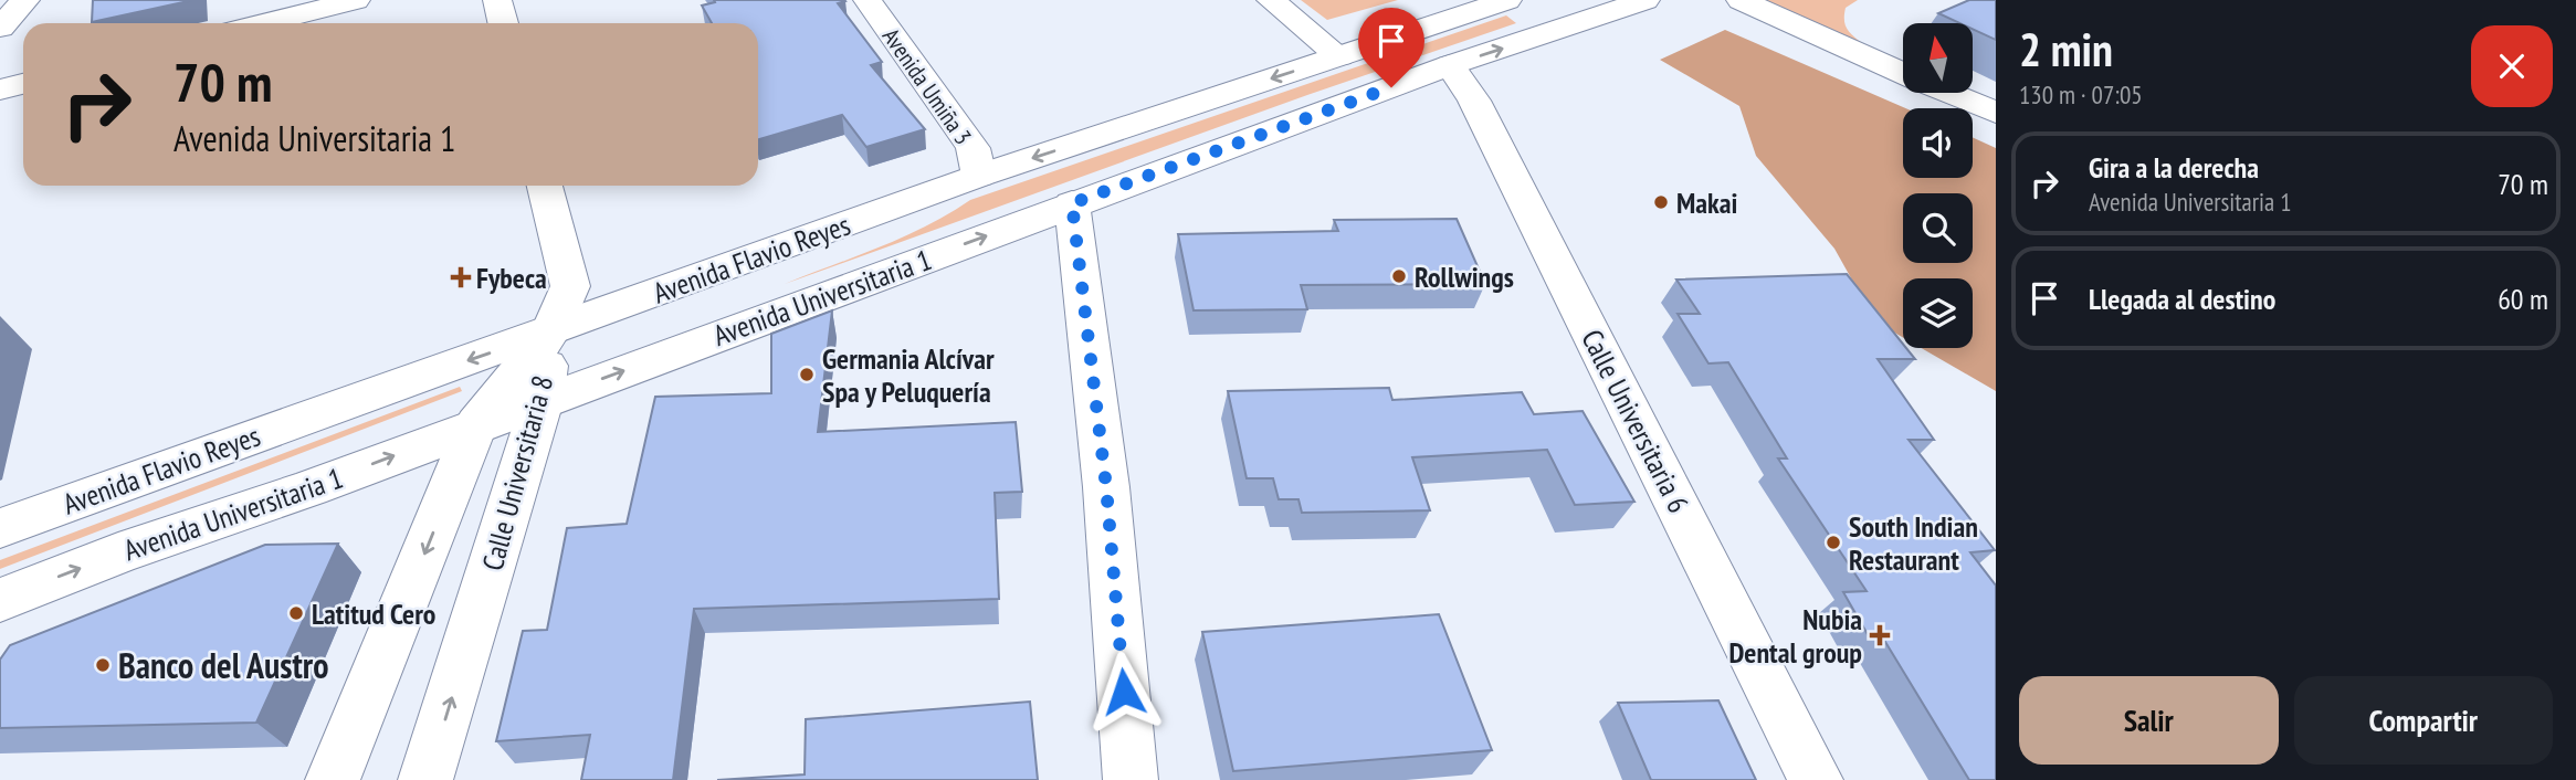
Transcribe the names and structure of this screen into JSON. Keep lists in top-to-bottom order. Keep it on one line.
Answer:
{"streets":{"main road":["Avenida Umiña 3","Avenida Flavio Reyes","Avenida Universitaria 1","Calle Universitaria 6","Calle Universitaria 8"]},"crossings":[["Avenida Umiña 3","Avenida Flavio Reyes"],["Avenida Flavio Reyes","Calle Universitaria 8"],["Avenida Universitaria 1","Calle Universitaria 6"],["Avenida Universitaria 1","Calle Universitaria 8"]],"one_way":["Avenida Flavio Reyes","Avenida Universitaria 1"],"places":{"other":["Makai","Rollwings","Germania Alcívar Spa y Peluquería","South Indian Restaurant","Latitud Cero","Banco del Austro"],"health":["Fybeca","Nubia Dental group"]},"north":"top","page":{"heading":["2 min","130 m · 07:05"],"turn":["70 m","Avenida Universitaria 1"],"list":[{"name":"Gira a la derecha","note":"Avenida Universitaria 1","value":"70 m"},{"name":"Llegada al destino","value":"60 m"}],"buttons":["Salir","Compartir"]}}
